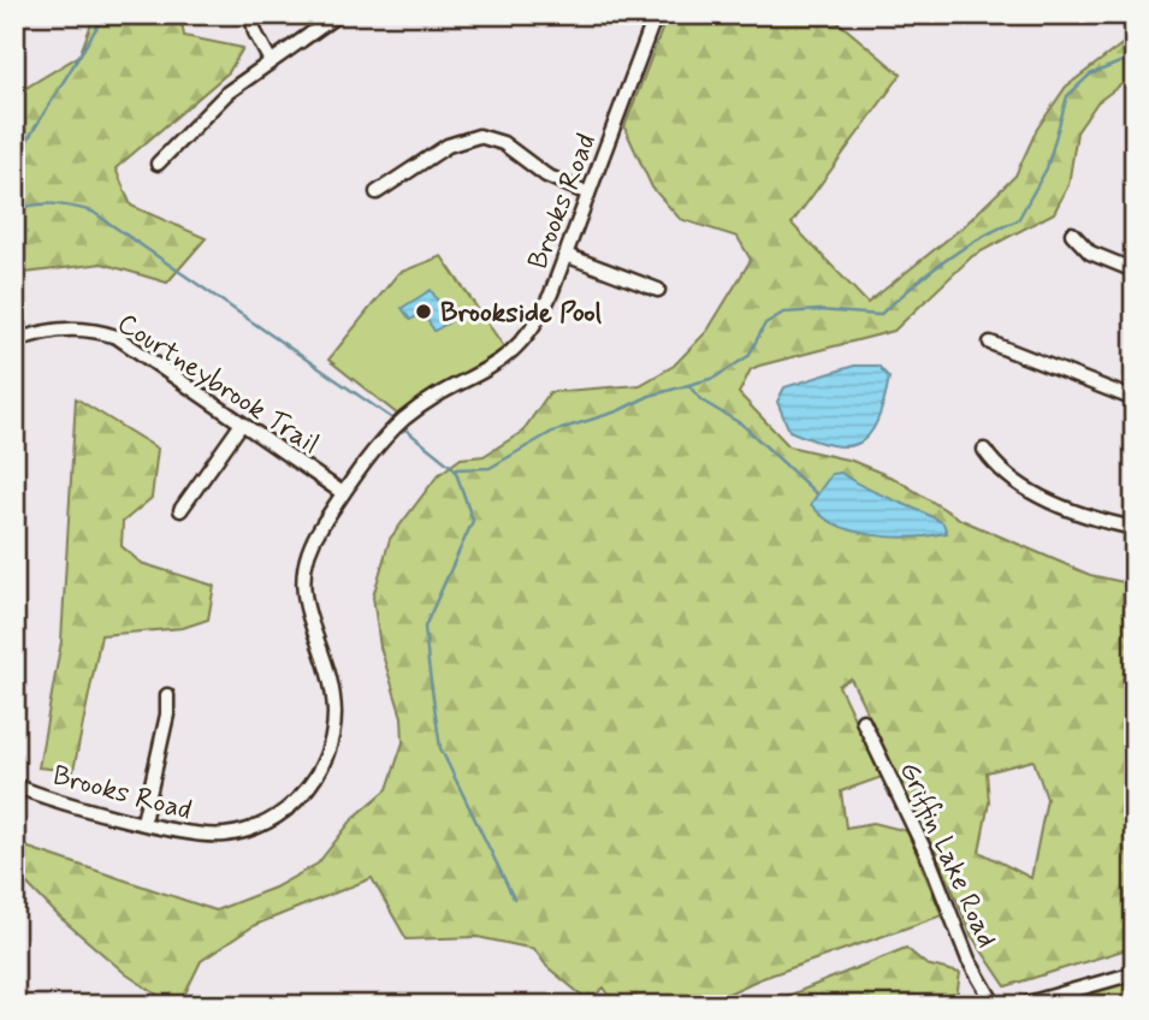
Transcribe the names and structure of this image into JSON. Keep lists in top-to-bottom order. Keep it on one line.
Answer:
{"streets":{"street":["Brooks Road","Courtneybrook Trail","Griffin Lake Road"]},"crossings":[["Brooks Road","Courtneybrook Trail"]],"places":["Brookside Pool"]}
